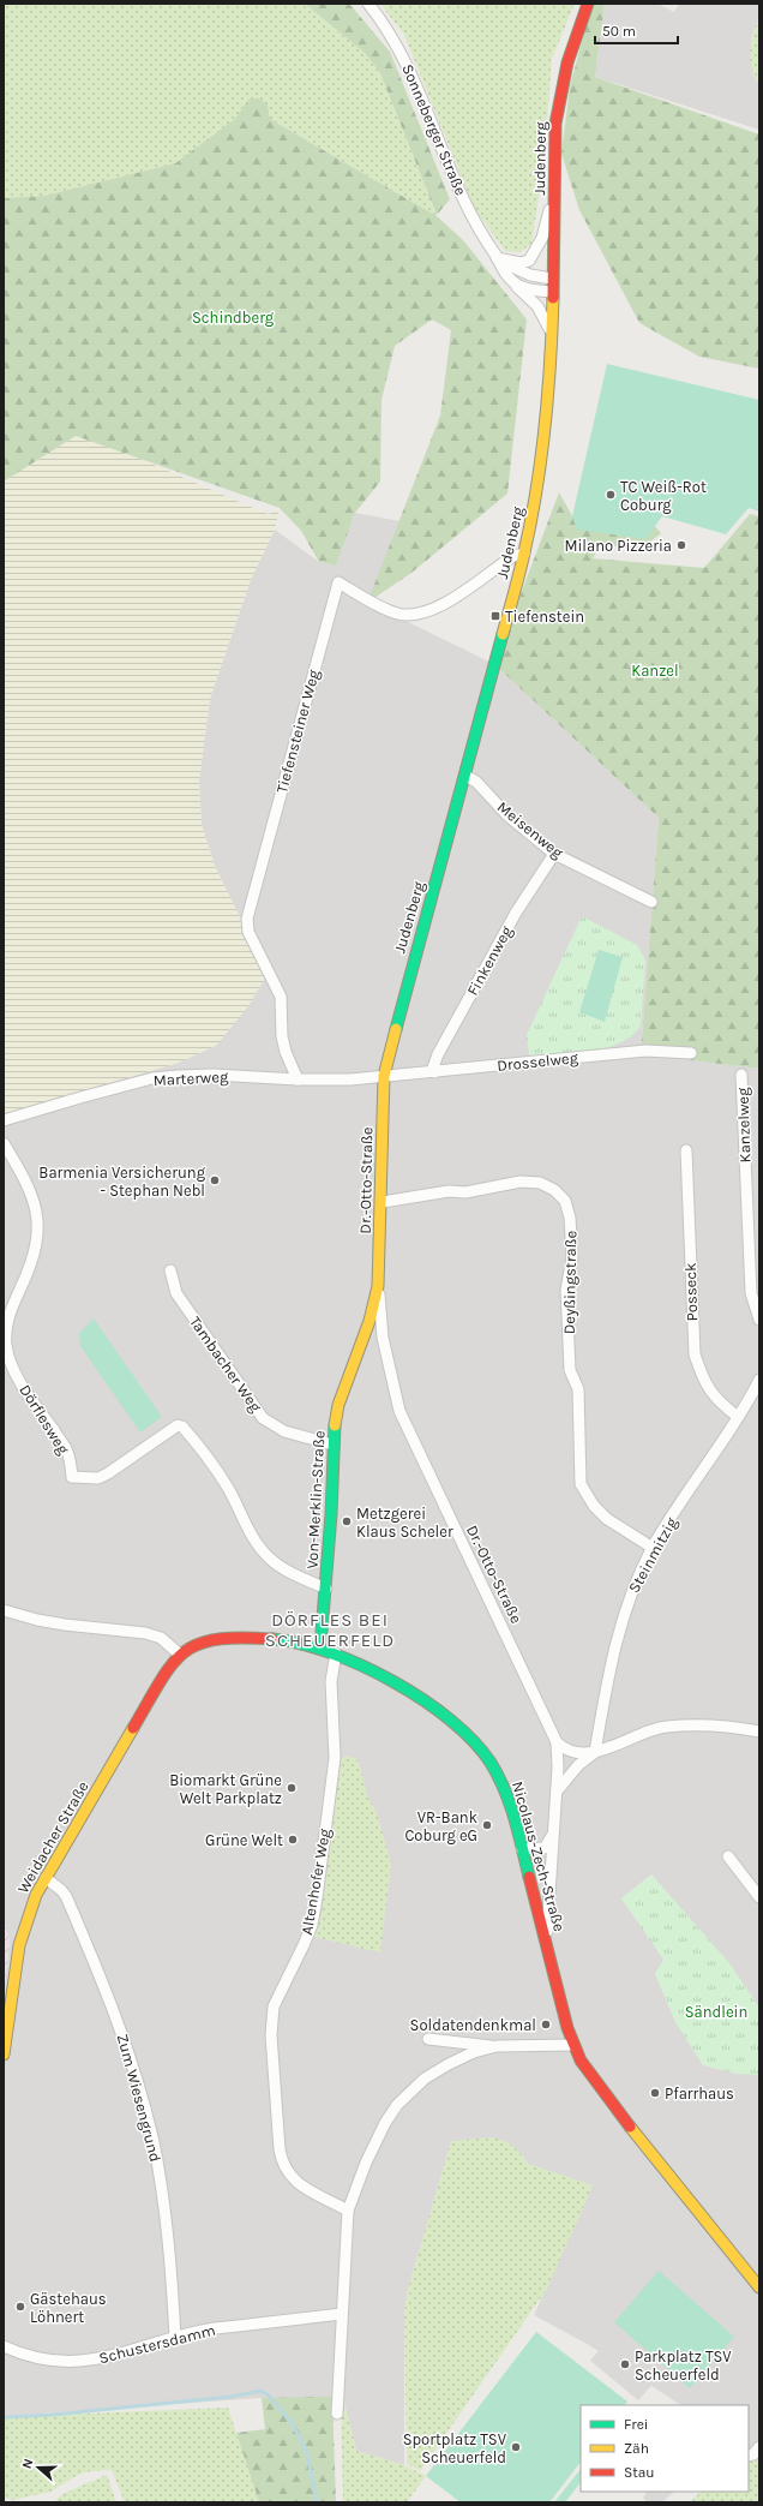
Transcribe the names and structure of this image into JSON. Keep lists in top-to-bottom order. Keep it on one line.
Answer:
{"streets":{"street":["Sonneberger Straße","Judenberg","Tiefensteiner Weg","Meisenweg","Finkenweg","Drosselweg","Marterweg","Kanzelweg","Dr.-Otto-Straße","Deyßingstraße","Posseck","Tambacher Weg","Dörflesweg","Von-Merklin-Straße","Steinmitzig","Weidacher Straße","Nicolaus-Zech-Straße","Altenhofer Weg","Zum Wiesengrund","Schustersdamm"]},"crossings":[["Sonneberger Straße","Judenberg"],["Judenberg","Tiefensteiner Weg"],["Judenberg","Meisenweg"],["Judenberg","Drosselweg"],["Judenberg","Marterweg"],["Judenberg","Dr.-Otto-Straße"],["Tiefensteiner Weg","Marterweg"],["Meisenweg","Finkenweg"],["Finkenweg","Drosselweg"],["Drosselweg","Marterweg"],["Drosselweg","Dr.-Otto-Straße"],["Marterweg","Dr.-Otto-Straße"],["Dr.-Otto-Straße","Deyßingstraße"],["Dr.-Otto-Straße","Von-Merklin-Straße"],["Dr.-Otto-Straße","Nicolaus-Zech-Straße"],["Deyßingstraße","Steinmitzig"],["Posseck","Steinmitzig"],["Tambacher Weg","Von-Merklin-Straße"],["Dörflesweg","Von-Merklin-Straße"],["Von-Merklin-Straße","Nicolaus-Zech-Straße"],["Weidacher Straße","Nicolaus-Zech-Straße"],["Weidacher Straße","Zum Wiesengrund"],["Nicolaus-Zech-Straße","Altenhofer Weg"],["Zum Wiesengrund","Schustersdamm"]],"districts":["DÖRFLES BEI SCHEUERFELD"],"parks":["Schindberg","Kanzel","Sändlein"],"places":{"other":["TC Weiß-Rot Coburg","Milano Pizzeria","Barmenia Versicherung - Stephan Nebl","Metzgerei Klaus Scheler","Biomarkt Grüne Welt Parkplatz","VR-Bank Coburg eG","Grüne Welt","Soldatendenkmal","Pfarrhaus","Gästehaus Löhnert","Parkplatz TSV Scheuerfeld","Sportplatz TSV Scheuerfeld"],"transit":["Tiefenstein"]},"legend":["Frei","Zäh","Stau"],"scale_bar":"50 m","north":"left"}
